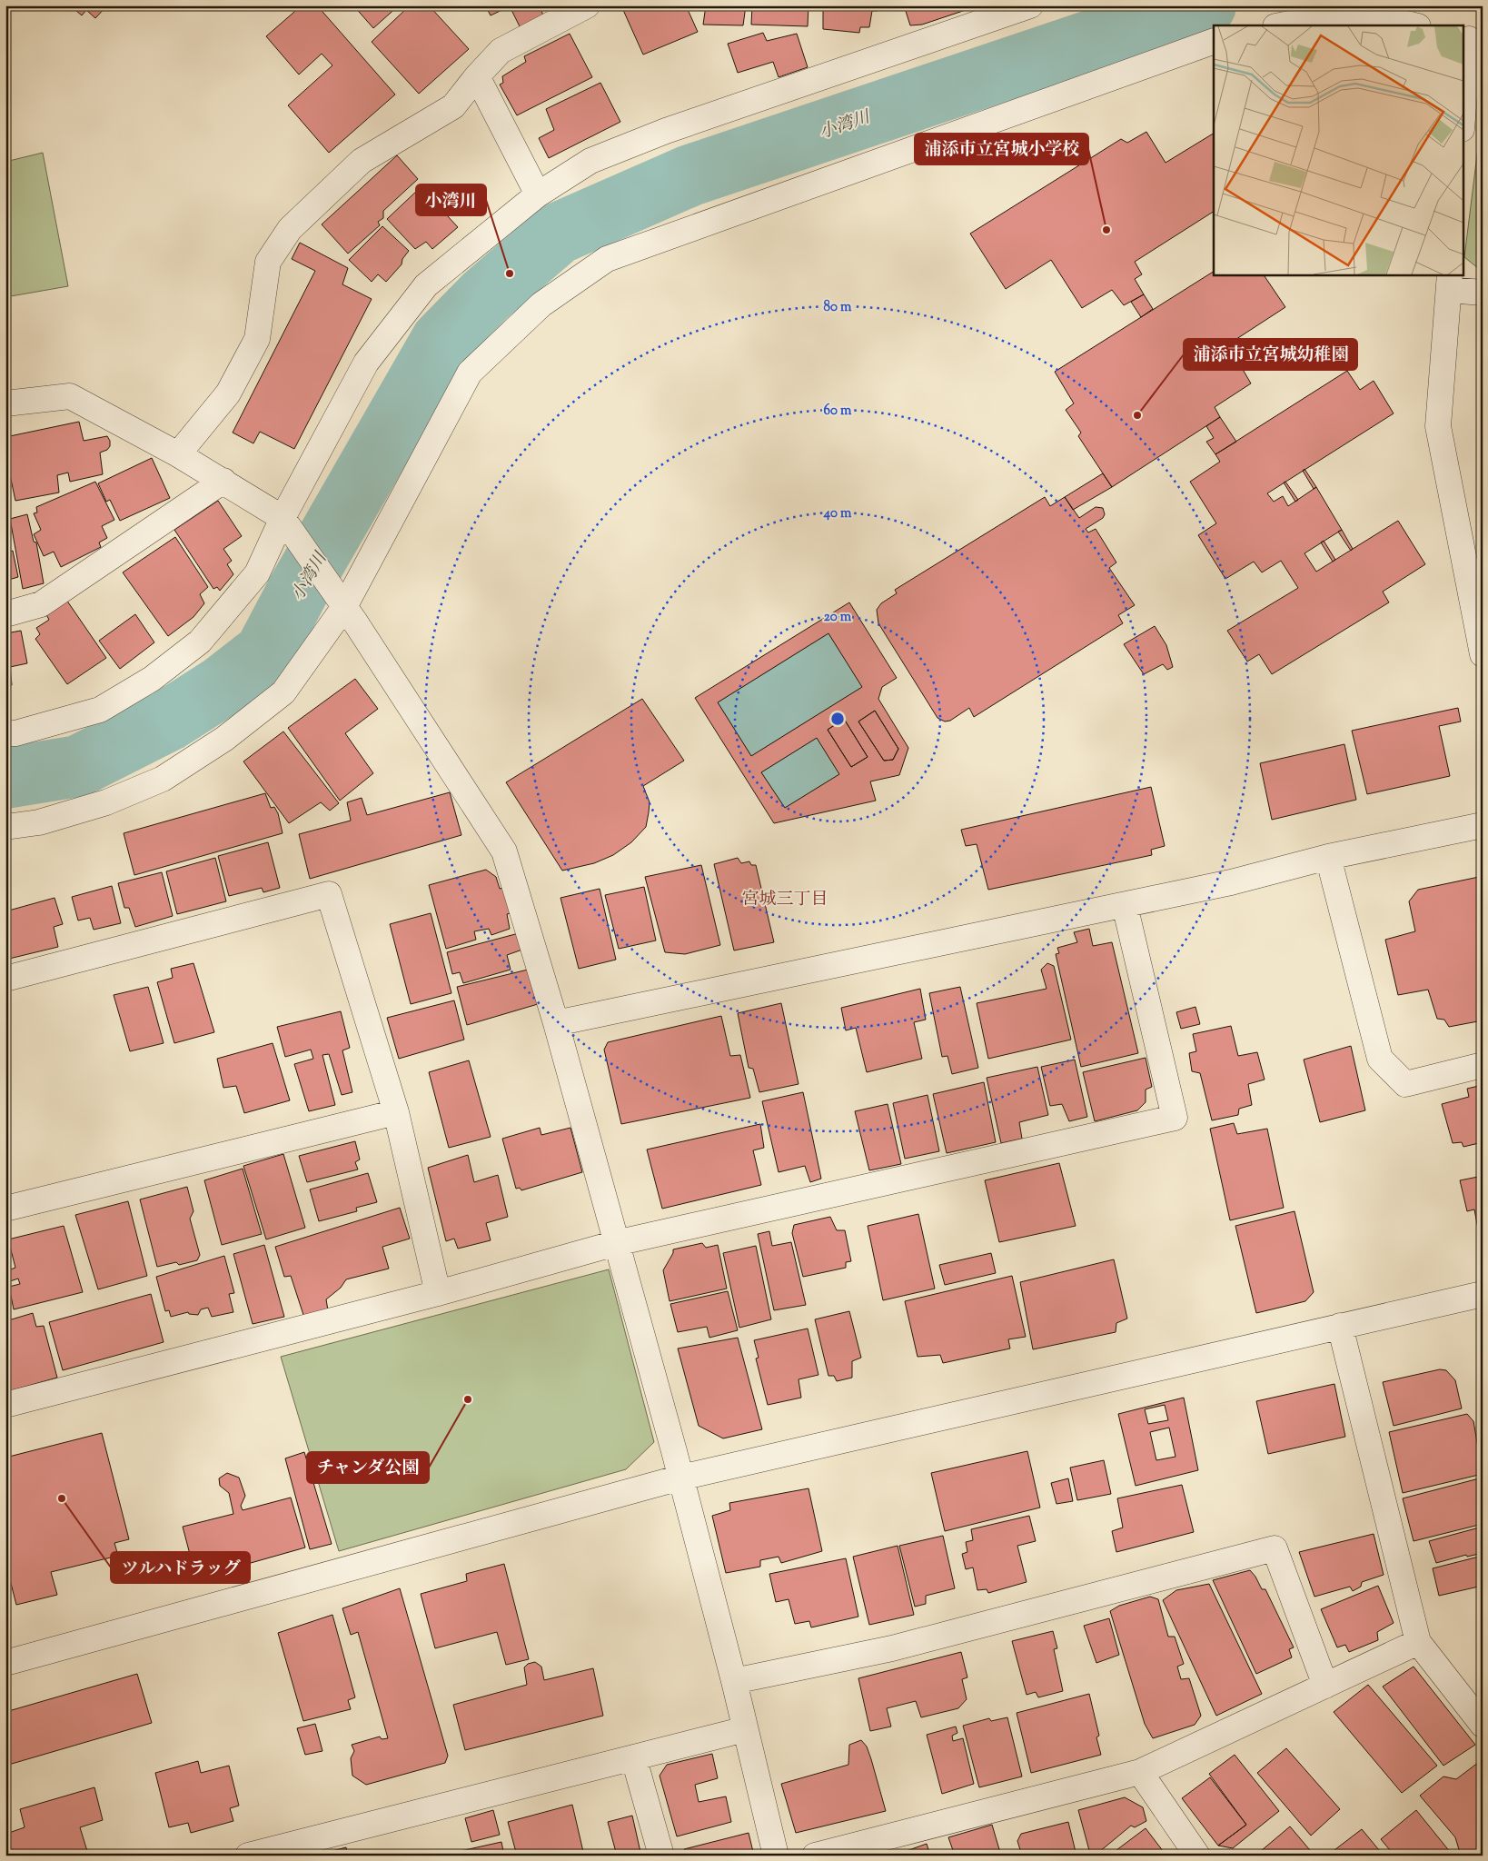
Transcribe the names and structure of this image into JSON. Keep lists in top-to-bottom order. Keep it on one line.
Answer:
{"districts":["宮城三丁目"],"water":["小湾川"],"places":["浦添市立宮城小学校","小湾川","浦添市立宮城幼稚園","チャンダ公園","ツルハドラッグ"],"rings":["80 m","60 m","40 m","20 m"]}
